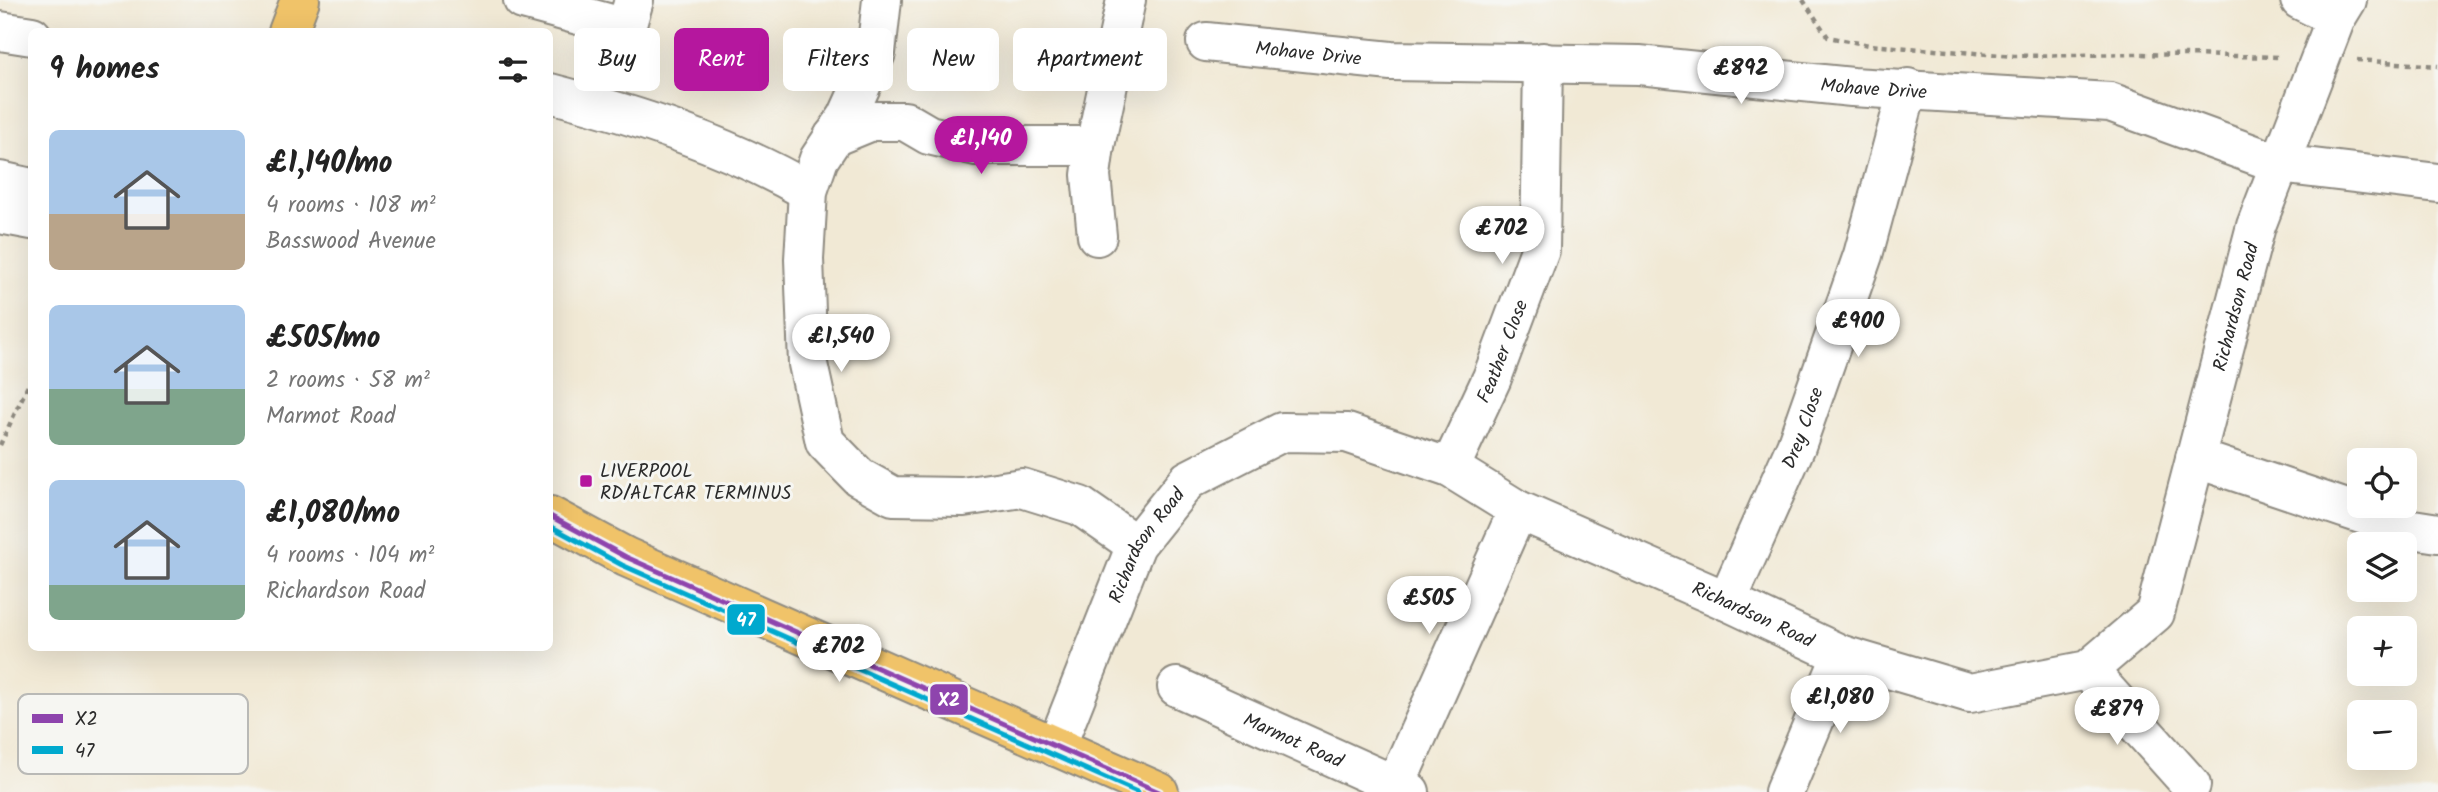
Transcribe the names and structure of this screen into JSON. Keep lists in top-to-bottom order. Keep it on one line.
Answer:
{"streets":{"street":["Mohave Drive","Richardson Road","Feather Close","Drey Close","Marmot Road"]},"crossings":[["Mohave Drive","Richardson Road"],["Mohave Drive","Feather Close"],["Mohave Drive","Drey Close"],["Richardson Road","Feather Close"],["Richardson Road","Drey Close"]],"places":{"transit":["LIVERPOOL RD/ALTCAR TERMINUS"]},"lines":["transit line X2","transit line 47"],"legend":["X2","47"],"page":{"chip":["Buy","Rent","Filters","New","Apartment"],"heading":"9 homes","price":["£892","£1,140","£702","£900","£1,540","£505","£702","£1,080","£879"],"list":[{"name":"£1,140/mo","note":"4 rooms · 108 m² · Basswood Avenue"},{"name":"£505/mo","note":"2 rooms · 58 m² · Marmot Road"},{"name":"£1,080/mo","note":"4 rooms · 104 m² · Richardson Road"}],"map_buttons":["+","−"]}}
